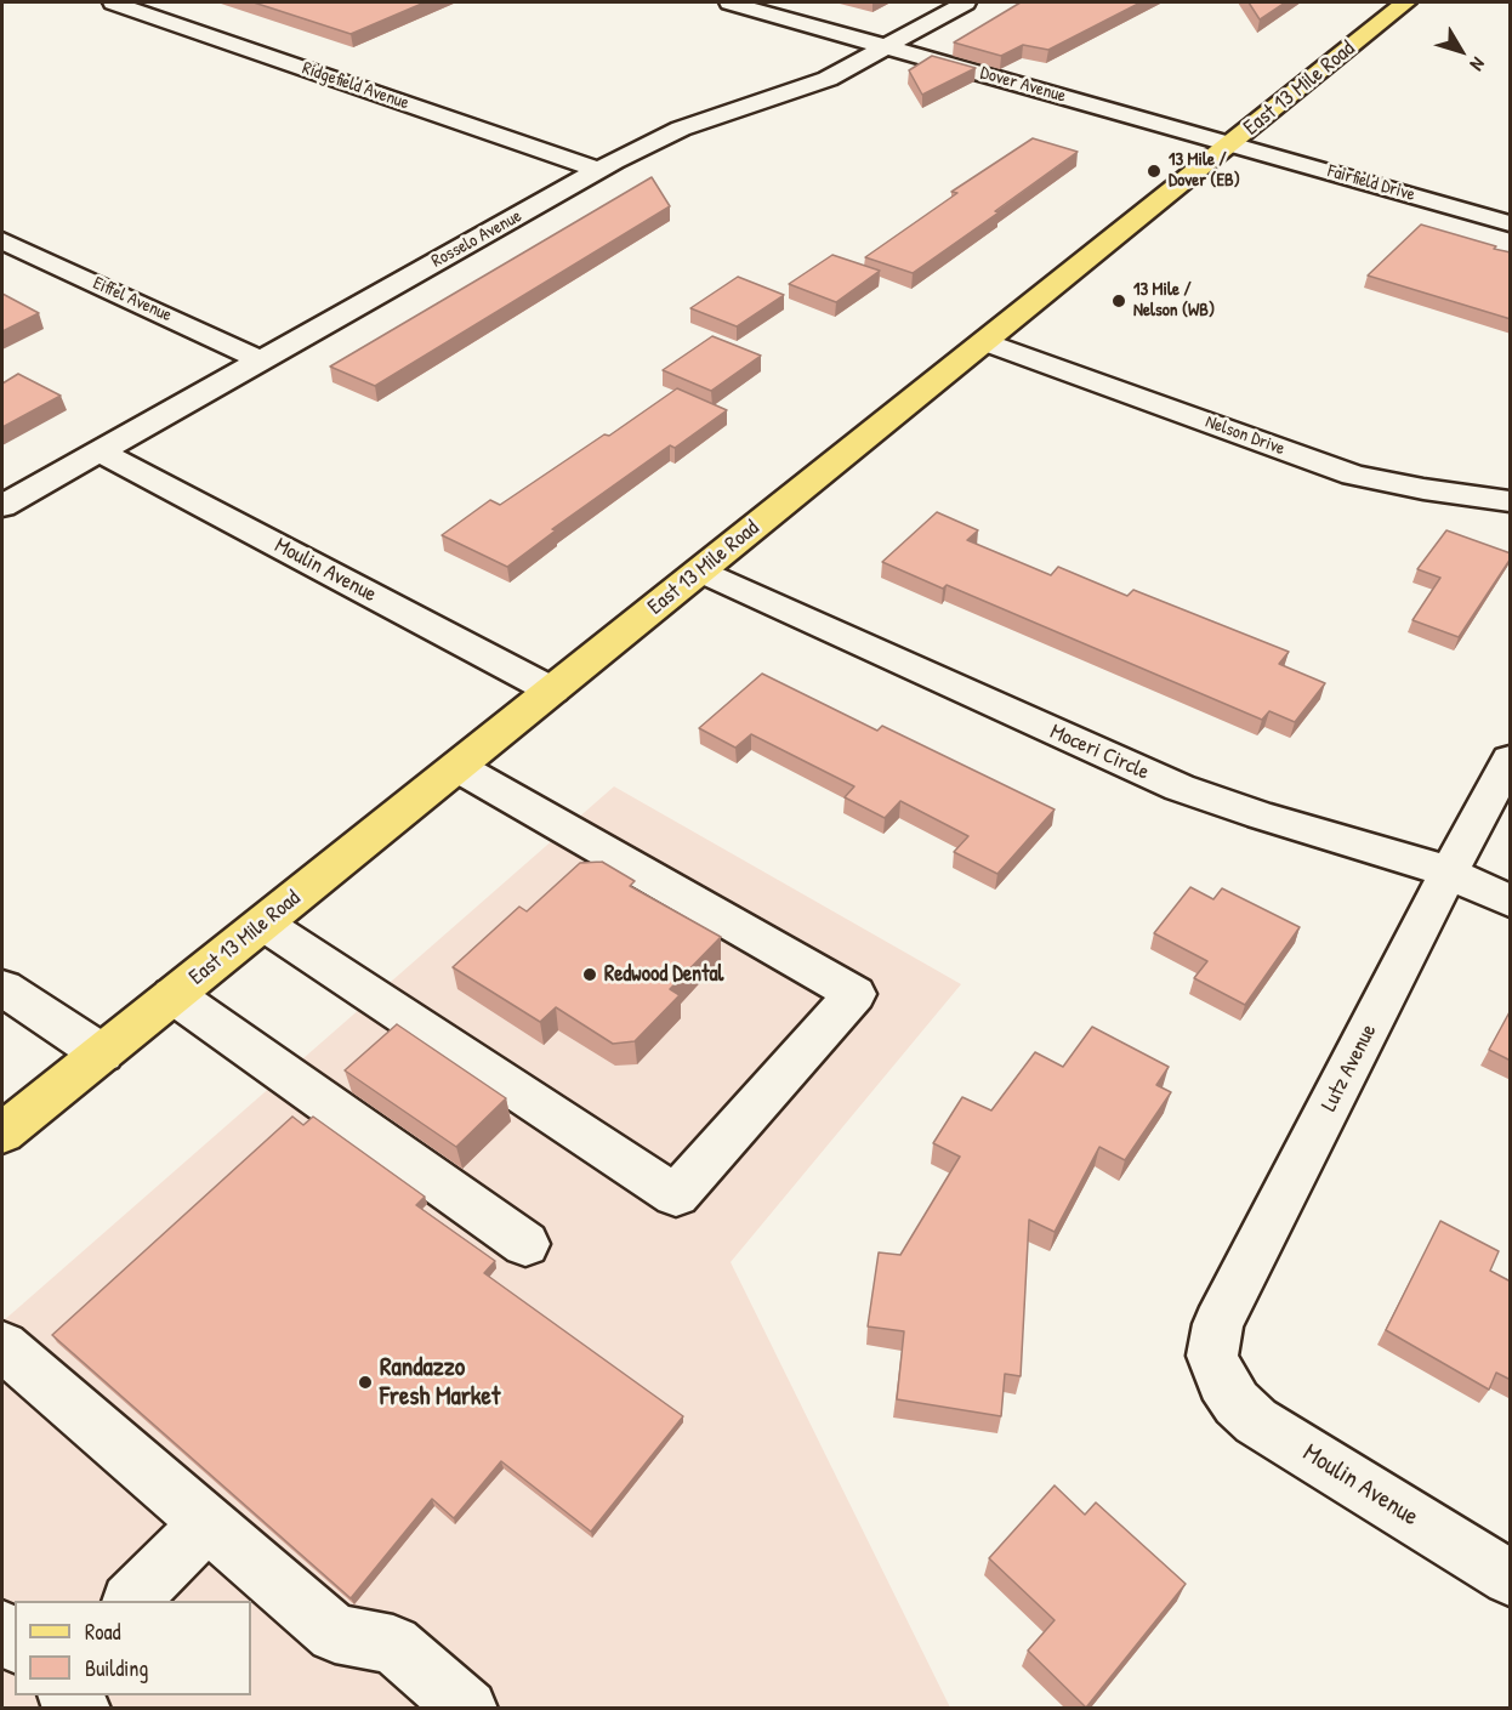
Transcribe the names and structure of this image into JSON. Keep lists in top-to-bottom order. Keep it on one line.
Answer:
{"streets":{"main road":["East 13 Mile Road"],"street":["Dover Avenue","Ridgefield Avenue","Fairfield Drive","Rosselo Avenue","Eiffel Avenue","Nelson Drive","Moulin Avenue","Moceri Circle","Lutz Avenue"]},"crossings":[["Dover Avenue","East 13 Mile Road"],["Dover Avenue","Fairfield Drive"],["Dover Avenue","Rosselo Avenue"],["Ridgefield Avenue","Rosselo Avenue"],["East 13 Mile Road","Fairfield Drive"],["East 13 Mile Road","Nelson Drive"],["East 13 Mile Road","Moulin Avenue"],["East 13 Mile Road","Moceri Circle"],["Rosselo Avenue","Eiffel Avenue"],["Rosselo Avenue","Moulin Avenue"],["Moulin Avenue","Lutz Avenue"],["Moceri Circle","Lutz Avenue"]],"places":["13 Mile / Dover (EB)","13 Mile / Nelson (WB)","Redwood Dental","Randazzo Fresh Market"],"legend":["Road","Building"],"north":"bottom right"}
